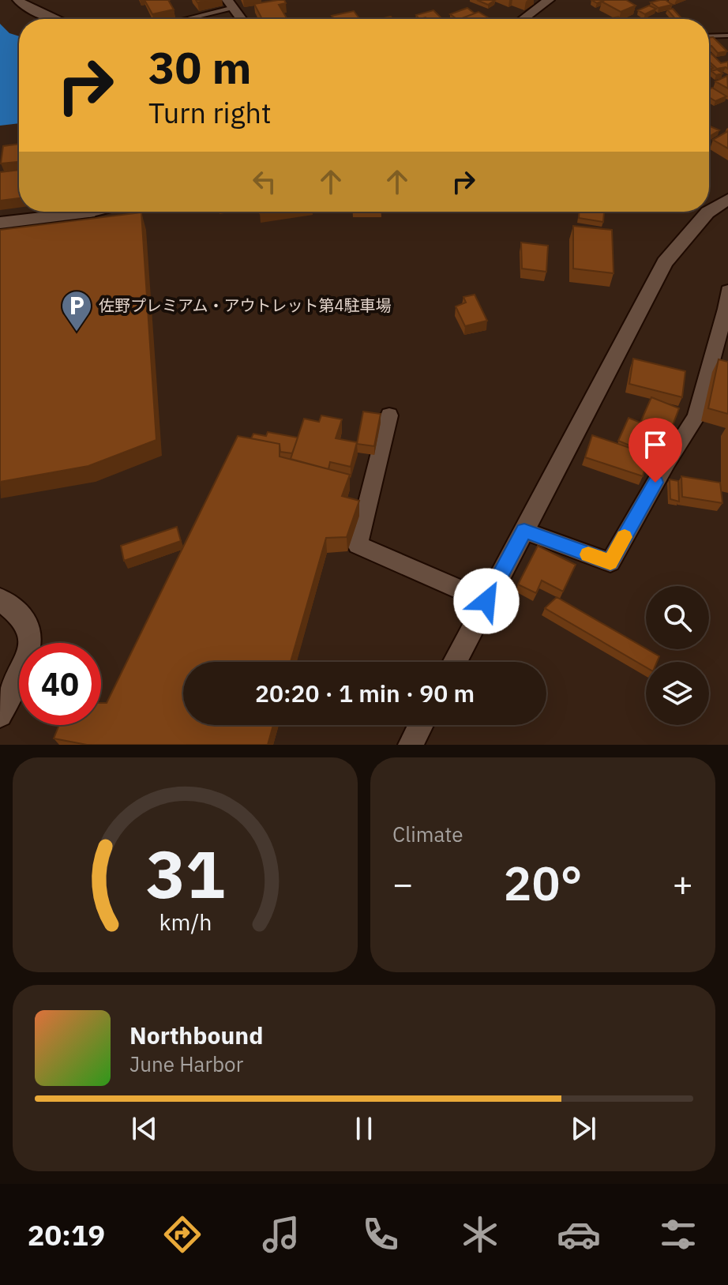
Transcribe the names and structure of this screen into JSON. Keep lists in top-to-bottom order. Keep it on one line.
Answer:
{"places":{"parking":["佐野プレミアム・アウトレット第4駐車場"]},"page":{"turn":["30 m","Turn right"],"limit":"40","trip":"20:20 · 1 min · 90 m","tile":"Climate","heat":["−","20°","+"],"song":["Northbound","June Harbor"],"tabs":"20:19","gauge":["31","km/h"]}}
